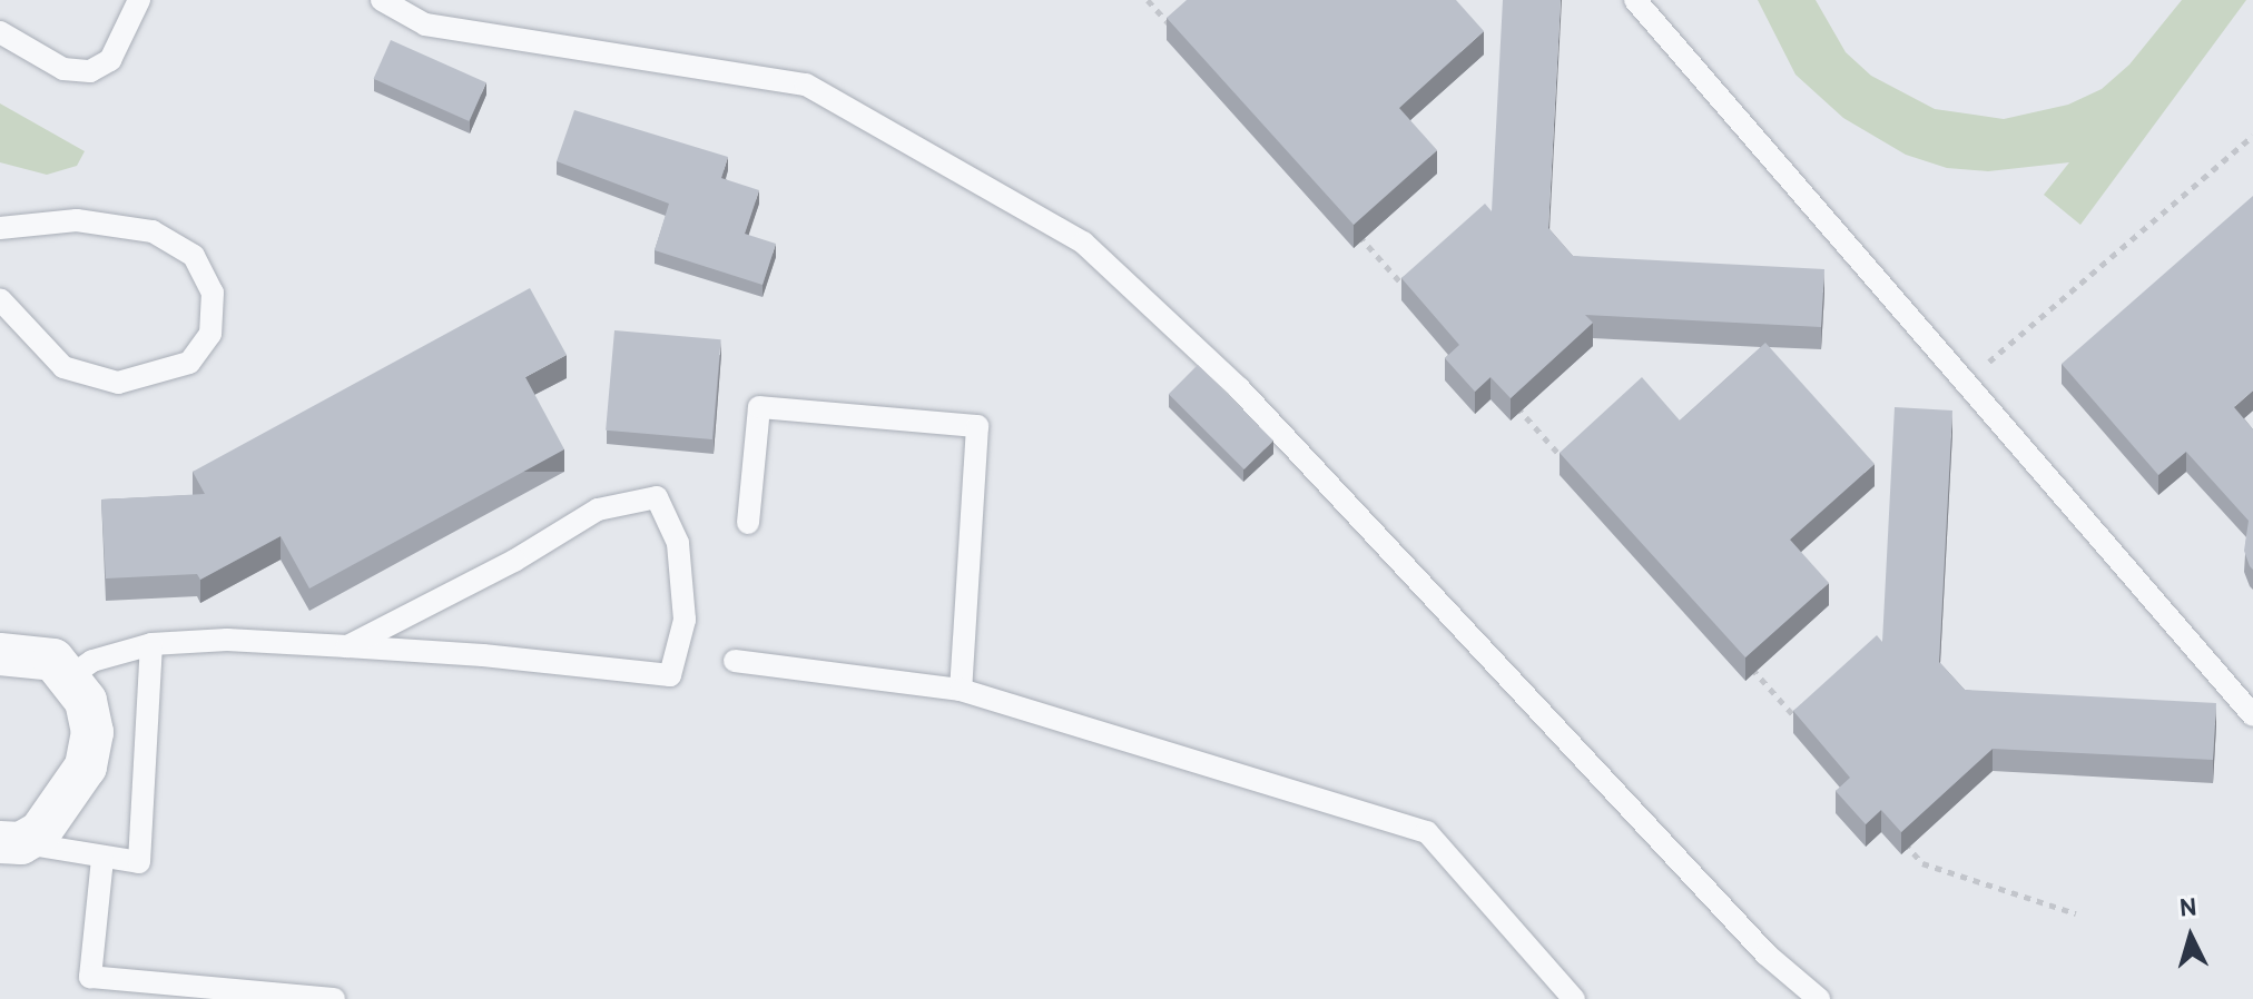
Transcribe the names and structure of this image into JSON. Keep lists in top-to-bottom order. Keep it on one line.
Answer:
{"north":"top"}
